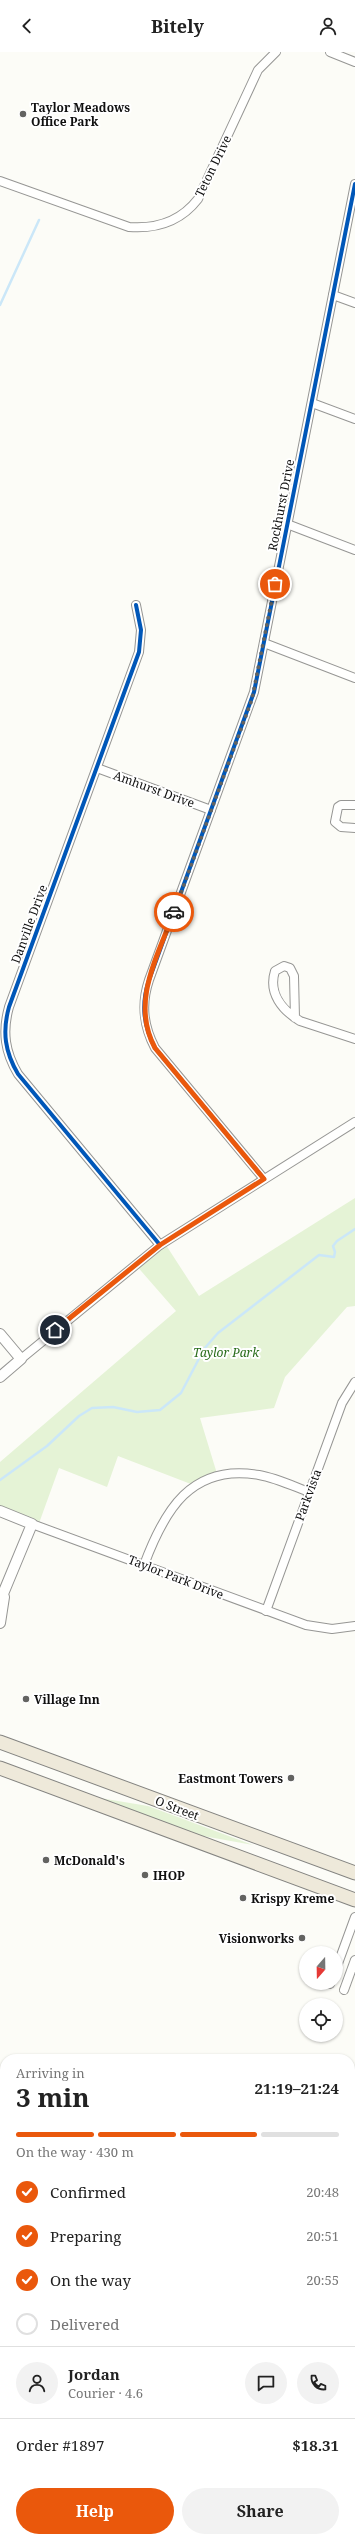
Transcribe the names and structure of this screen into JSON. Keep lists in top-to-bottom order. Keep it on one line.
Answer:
{"streets":{"main road":["O Street"],"street":["Teton Drive","Rockhurst Drive","Amhurst Drive","Danville Drive","Parkvista","Taylor Park Drive"]},"crossings":[["Rockhurst Drive","Amhurst Drive"],["Amhurst Drive","Danville Drive"],["Parkvista","Taylor Park Drive"]],"parks":["Taylor Park"],"places":["Taylor Meadows Office Park","Village Inn","Eastmont Towers","McDonald's","IHOP","Krispy Kreme","Visionworks"],"north":"bottom","page":{"header":"Bitely","heading":["3 min","Arriving in","21:19–21:24"],"panel":["Jordan","Courier · 4.6","Order #1897","$18.31"],"bar":"On the way · 430 m","list":[["Confirmed","20:48"],["Preparing","20:51"],["On the way","20:55"],"Delivered"],"buttons":["Help","Share"]}}
